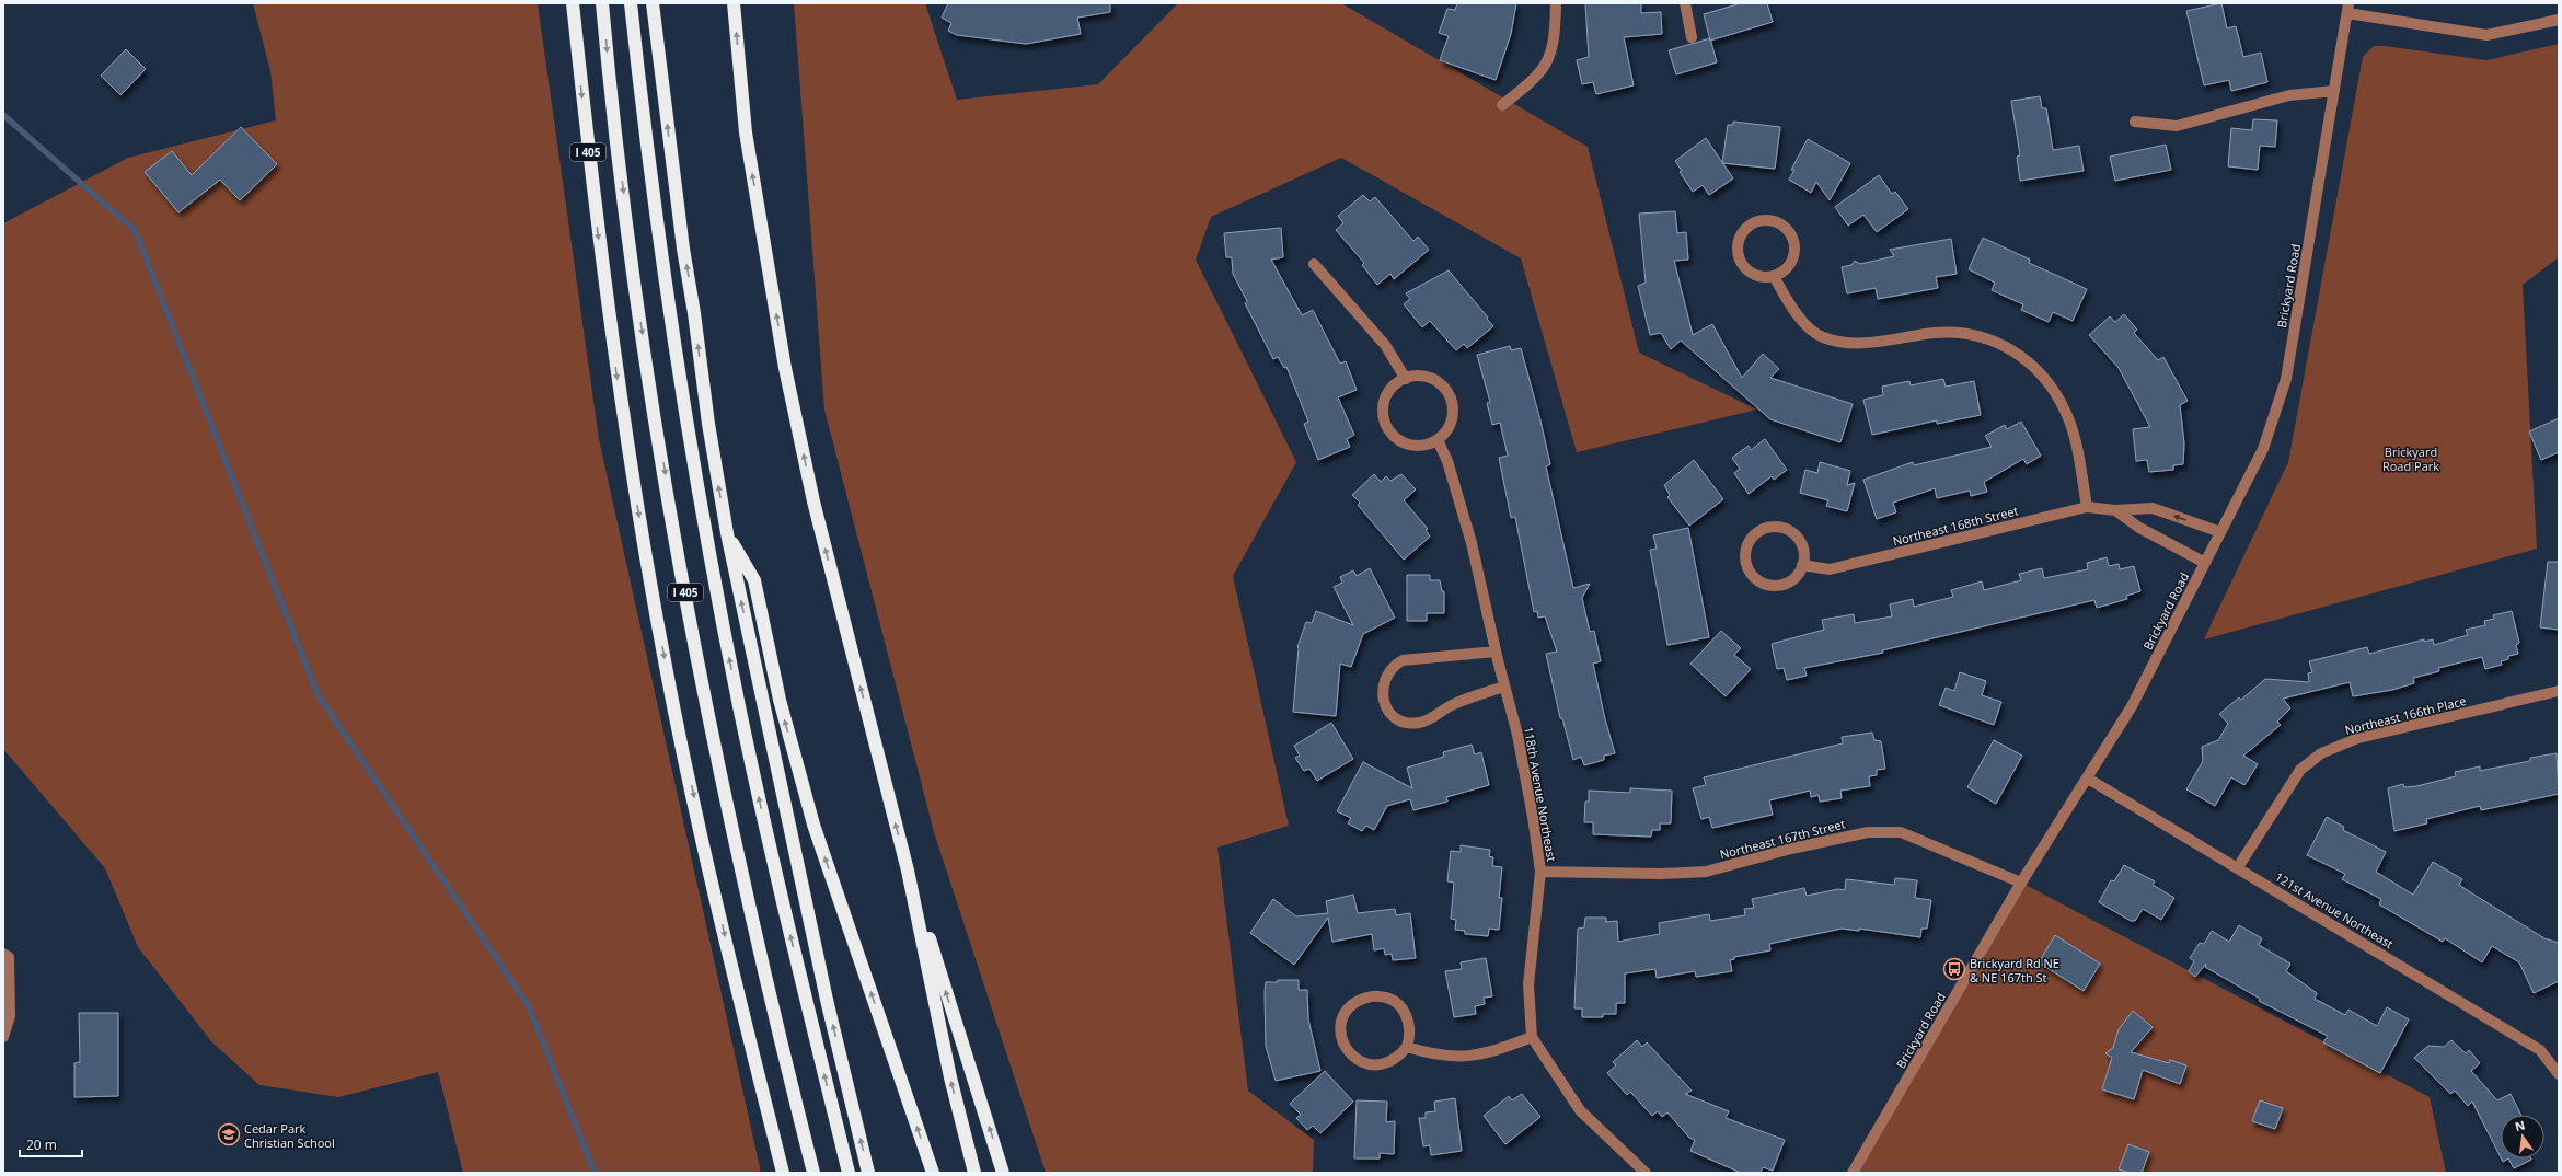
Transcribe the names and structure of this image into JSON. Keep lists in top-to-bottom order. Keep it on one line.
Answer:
{"streets":{"highway":["I 405"],"street":["Brickyard Road","Northeast 168th Street","Northeast 166th Place","118th Avenue Northeast","Northeast 167th Street","121st Avenue Northeast"]},"crossings":[["Brickyard Road","Northeast 168th Street"],["Brickyard Road","Northeast 167th Street"],["Brickyard Road","121st Avenue Northeast"],["Northeast 166th Place","121st Avenue Northeast"],["118th Avenue Northeast","Northeast 167th Street"]],"parks":["Brickyard Road Park"],"places":{"bus stop":["Brickyard Rd NE & NE 167th St"],"school or university":["Cedar Park Christian School"]},"scale_bar":"20 m","north":"top"}
